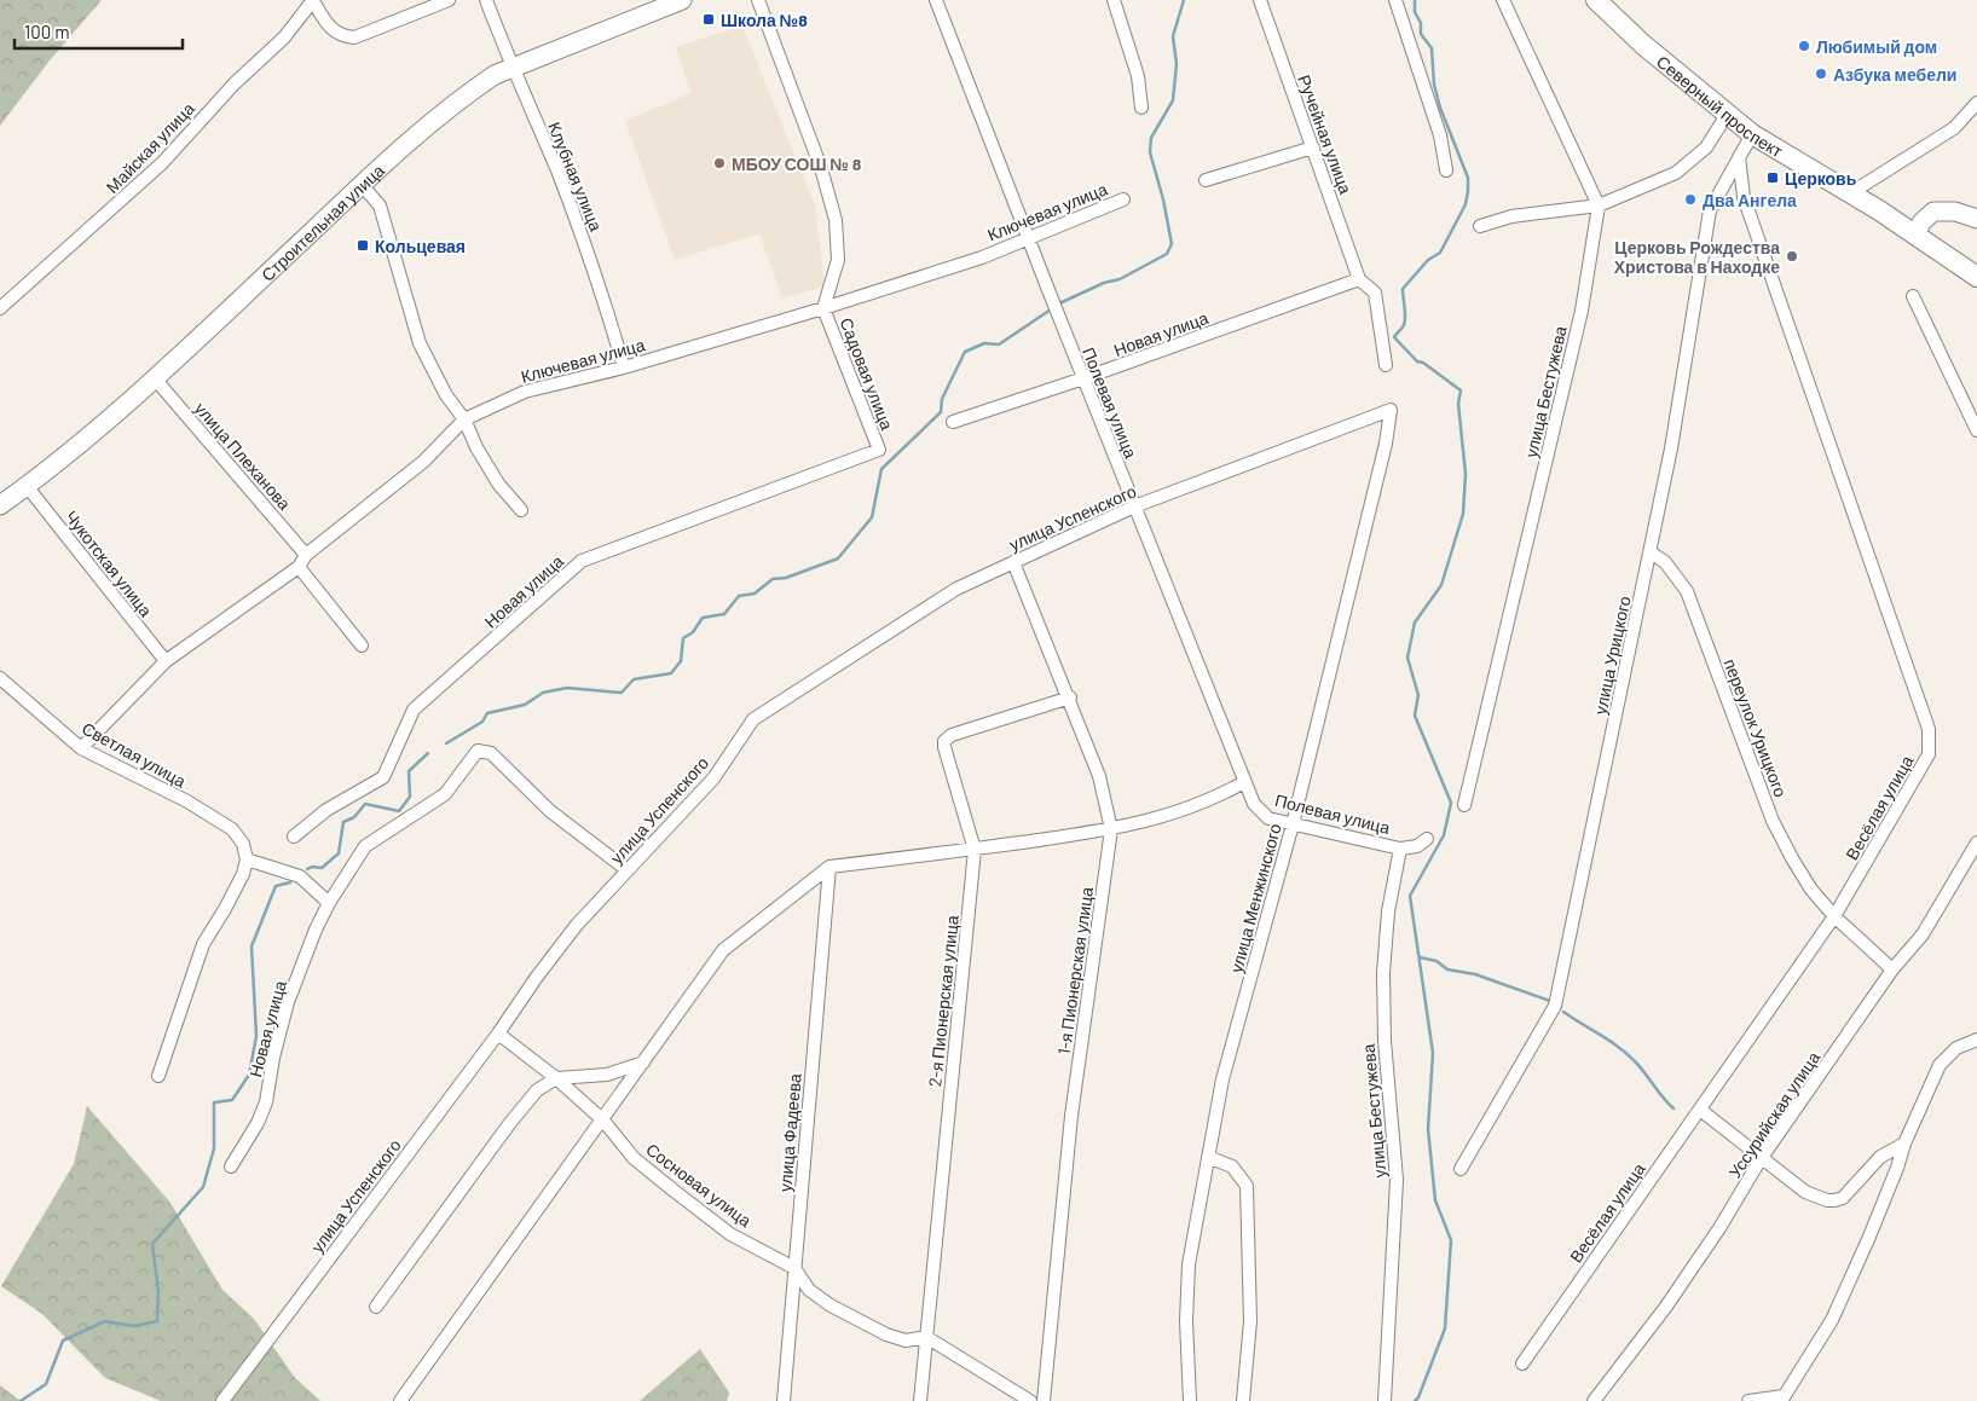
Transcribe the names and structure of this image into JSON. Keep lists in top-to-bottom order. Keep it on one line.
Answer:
{"streets":{"main road":["Северный проспект"],"street":["Ручейная улица","Майская улица","Клубная улица","Ключевая улица","Строительная улица","Новая улица","Садовая улица","улица Бестужева","Полевая улица","улица Плеханова","улица Успенского","Чукотская улица","улица Урицкого","переулок Урицкого","Светлая улица","Весёлая улица","улица Менжинского","1-я Пионерская улица","2-я Пионерская улица","Уссурийская улица","улица Фадеева","Сосновая улица"]},"crossings":[["Северный проспект","улица Урицкого"],["Ручейная улица","Новая улица"],["Клубная улица","Ключевая улица"],["Клубная улица","Строительная улица"],["Ключевая улица","Садовая улица"],["Ключевая улица","Полевая улица"],["Ключевая улица","улица Плеханова"],["Ключевая улица","Чукотская улица"],["Ключевая улица","Светлая улица"],["Строительная улица","улица Плеханова"],["Строительная улица","Чукотская улица"],["Новая улица","Садовая улица"],["Новая улица","Полевая улица"],["Новая улица","улица Успенского"],["улица Бестужева","Полевая улица"],["Полевая улица","улица Успенского"],["Полевая улица","улица Менжинского"],["улица Успенского","улица Менжинского"],["улица Успенского","1-я Пионерская улица"],["улица Успенского","Сосновая улица"],["улица Урицкого","переулок Урицкого"],["улица Урицкого","Весёлая улица"],["переулок Урицкого","Весёлая улица"],["переулок Урицкого","Уссурийская улица"],["1-я Пионерская улица","2-я Пионерская улица"],["2-я Пионерская улица","Сосновая улица"],["улица Фадеева","Сосновая улица"]],"places":{"transit":["Школа №8","Церковь","Кольцевая"],"other":["Любимый дом","Азбука мебели","МБОУ СОШ № 8","Два Ангела","Церковь Рождества Христова в Находке"]},"scale_bar":"100 m"}
